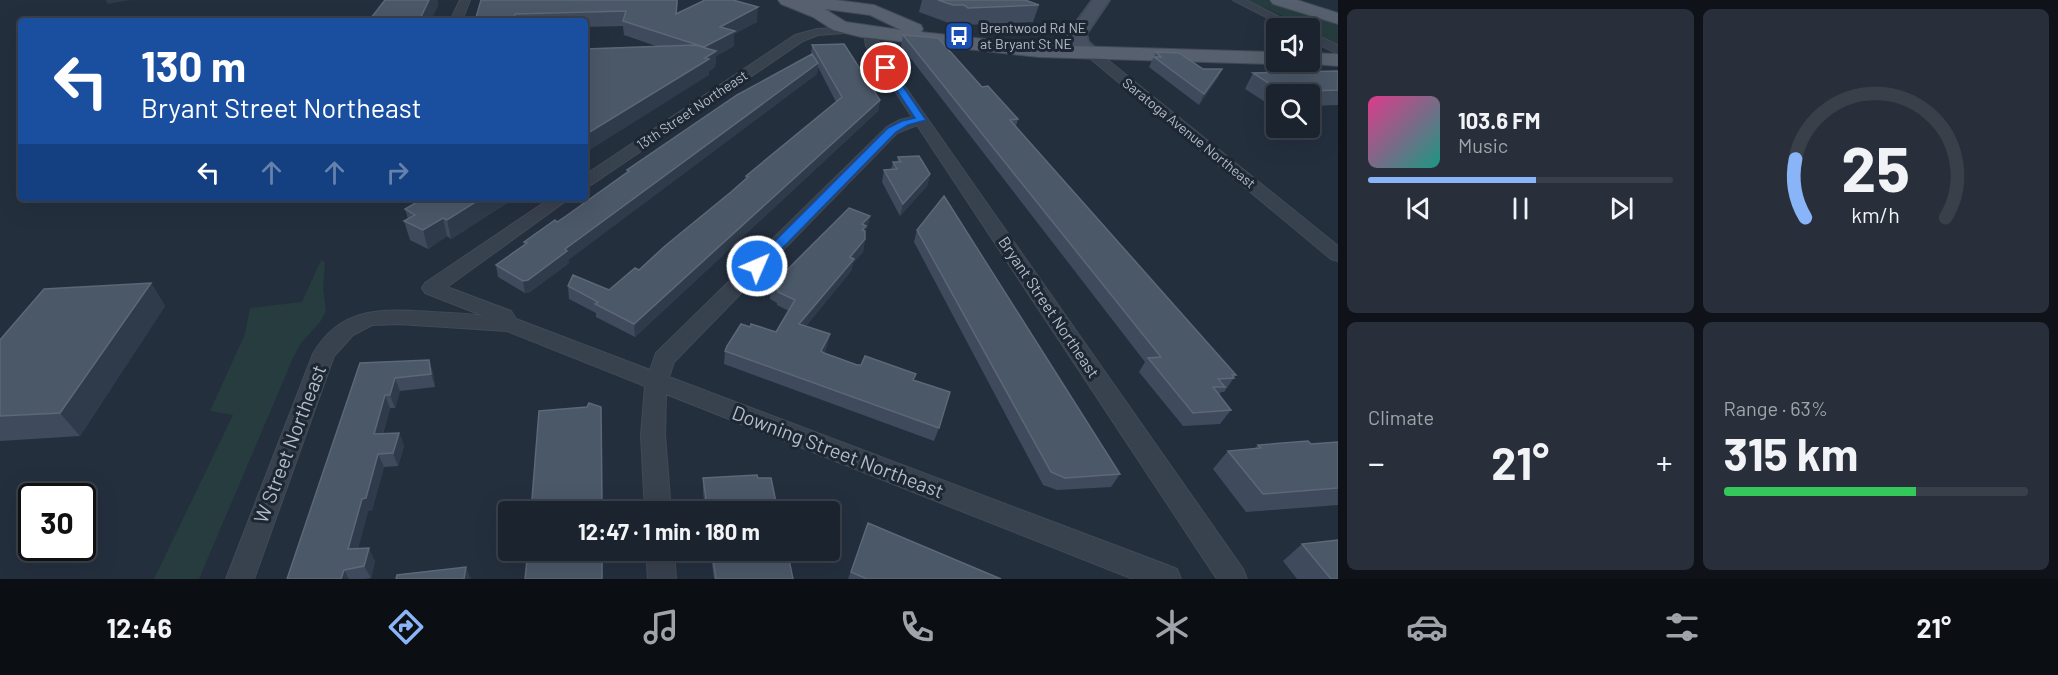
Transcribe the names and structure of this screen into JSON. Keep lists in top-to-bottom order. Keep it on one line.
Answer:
{"streets":{"main road":["Saratoga Avenue Northeast"],"street":["13th Street Northeast","Bryant Street Northeast","W Street Northeast","Downing Street Northeast"]},"crossings":[["13th Street Northeast","Bryant Street Northeast"],["W Street Northeast","Downing Street Northeast"]],"places":{"bus stop":["Brentwood Rd NE at Bryant St NE"]},"page":{"turn":["130 m","Bryant Street Northeast"],"song":["103.6 FM","Music"],"tile":["Climate",["Range · 63%","315 km"]],"heat":["−","21°","+"],"limit":"30","trip":"12:47 · 1 min · 180 m","tabs":["12:46","21°"],"gauge":["25","km/h"]}}
